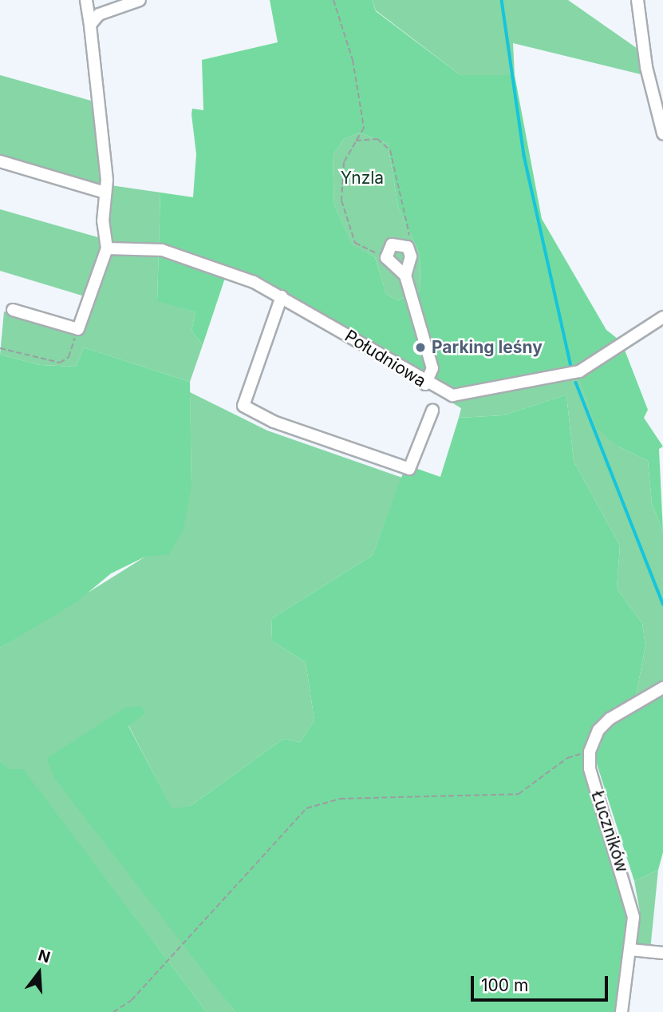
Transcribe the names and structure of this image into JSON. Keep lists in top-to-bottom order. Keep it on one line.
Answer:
{"streets":{"street":["Południowa","Łuczników"]},"parks":["Ynzla"],"places":["Parking leśny"],"scale_bar":"100 m","north":"top"}
